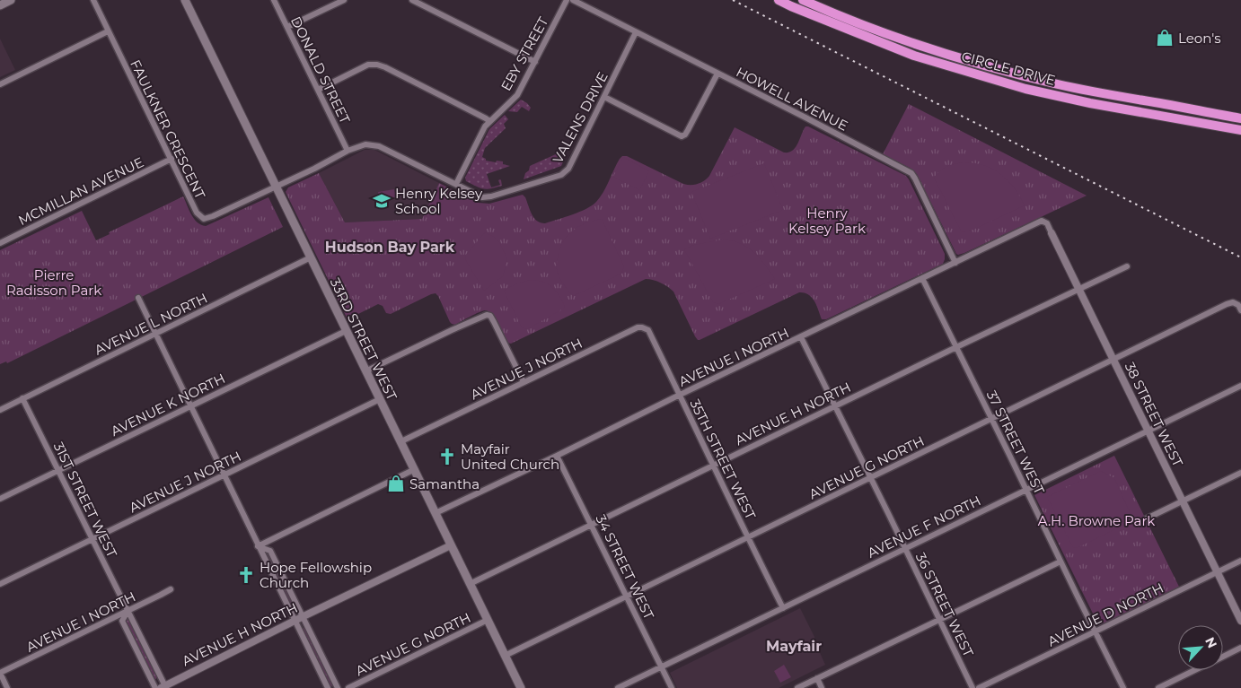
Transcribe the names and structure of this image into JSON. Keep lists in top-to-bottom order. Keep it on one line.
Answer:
{"streets":{"highway":["CIRCLE DRIVE"],"main road":["33RD STREET WEST"],"street":["EBY STREET","DONALD STREET","HOWELL AVENUE","VALENS DRIVE","FAULKNER CRESCENT","MCMILLAN AVENUE","AVENUE L NORTH","AVENUE I NORTH","AVENUE J NORTH","AVENUE K NORTH","AVENUE H NORTH","38 STREET WEST","37 STREET WEST","35TH STREET WEST","AVENUE G NORTH","31ST STREET WEST","AVENUE F NORTH","34 STREET WEST","36 STREET WEST","AVENUE D NORTH"]},"crossings":[["EBY STREET","VALENS DRIVE"],["DONALD STREET","VALENS DRIVE"],["HOWELL AVENUE","VALENS DRIVE"],["HOWELL AVENUE","AVENUE I NORTH"],["VALENS DRIVE","FAULKNER CRESCENT"],["VALENS DRIVE","33RD STREET WEST"],["FAULKNER CRESCENT","MCMILLAN AVENUE"],["FAULKNER CRESCENT","33RD STREET WEST"],["AVENUE L NORTH","33RD STREET WEST"],["AVENUE L NORTH","31ST STREET WEST"],["33RD STREET WEST","AVENUE I NORTH"],["33RD STREET WEST","AVENUE J NORTH"],["33RD STREET WEST","AVENUE K NORTH"],["33RD STREET WEST","AVENUE H NORTH"],["33RD STREET WEST","AVENUE G NORTH"],["AVENUE I NORTH","38 STREET WEST"],["AVENUE I NORTH","37 STREET WEST"],["AVENUE I NORTH","35TH STREET WEST"],["AVENUE I NORTH","31ST STREET WEST"],["AVENUE I NORTH","34 STREET WEST"],["AVENUE I NORTH","36 STREET WEST"],["AVENUE J NORTH","35TH STREET WEST"],["AVENUE J NORTH","31ST STREET WEST"],["AVENUE K NORTH","31ST STREET WEST"],["AVENUE H NORTH","38 STREET WEST"],["AVENUE H NORTH","37 STREET WEST"],["AVENUE H NORTH","35TH STREET WEST"],["AVENUE H NORTH","31ST STREET WEST"],["AVENUE H NORTH","34 STREET WEST"],["AVENUE H NORTH","36 STREET WEST"],["38 STREET WEST","AVENUE G NORTH"],["38 STREET WEST","AVENUE F NORTH"],["38 STREET WEST","AVENUE D NORTH"],["37 STREET WEST","AVENUE G NORTH"],["37 STREET WEST","AVENUE F NORTH"],["37 STREET WEST","AVENUE D NORTH"],["35TH STREET WEST","AVENUE G NORTH"],["35TH STREET WEST","AVENUE F NORTH"],["AVENUE G NORTH","34 STREET WEST"],["AVENUE G NORTH","36 STREET WEST"],["AVENUE F NORTH","34 STREET WEST"],["AVENUE F NORTH","36 STREET WEST"]],"districts":["Hudson Bay Park","Mayfair"],"parks":["Henry Kelsey Park","Pierre Radisson Park","A.H. Browne Park"],"places":{"shop":["Leon's","Samantha"],"school or university":["Henry Kelsey School"],"church":["Mayfair United Church","Hope Fellowship Church"]},"north":"top right"}
